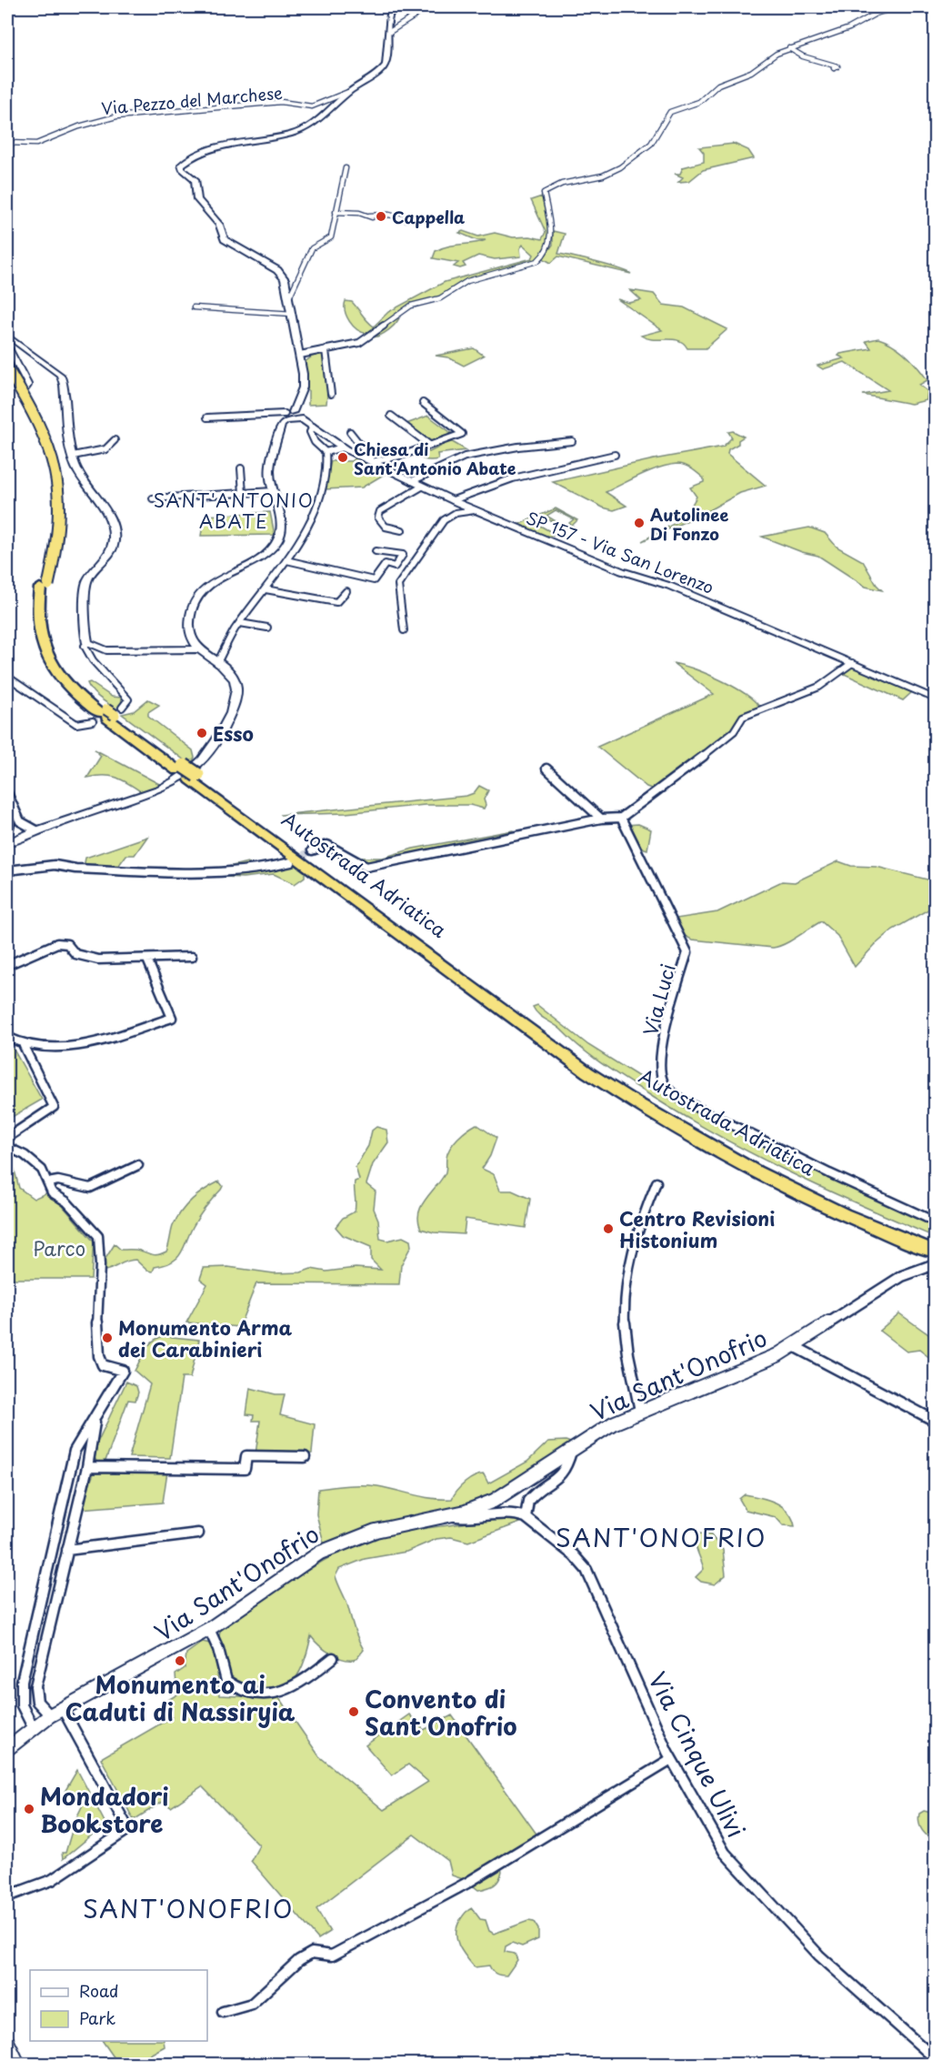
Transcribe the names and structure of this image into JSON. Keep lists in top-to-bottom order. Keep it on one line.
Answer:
{"streets":{"highway":["Autostrada Adriatica"],"main road":["SP 157 - Via San Lorenzo"],"street":["Via Pezzo del Marchese","Via Luci","Via Sant'Onofrio","Via Cinque Ulivi"]},"crossings":[["Autostrada Adriatica","Via Sant'Onofrio"]],"districts":["SANT'ANTONIO ABATE","SANT'ONOFRIO","SANT'ONOFRIO"],"parks":["Parco"],"places":["Cappella","Chiesa di Sant'Antonio Abate","Autolinee Di Fonzo","Esso","Centro Revisioni Histonium","Monumento Arma dei Carabinieri","Monumento ai Caduti di Nassiryia","Convento di Sant'Onofrio","Mondadori Bookstore"],"legend":["Road","Park"]}
